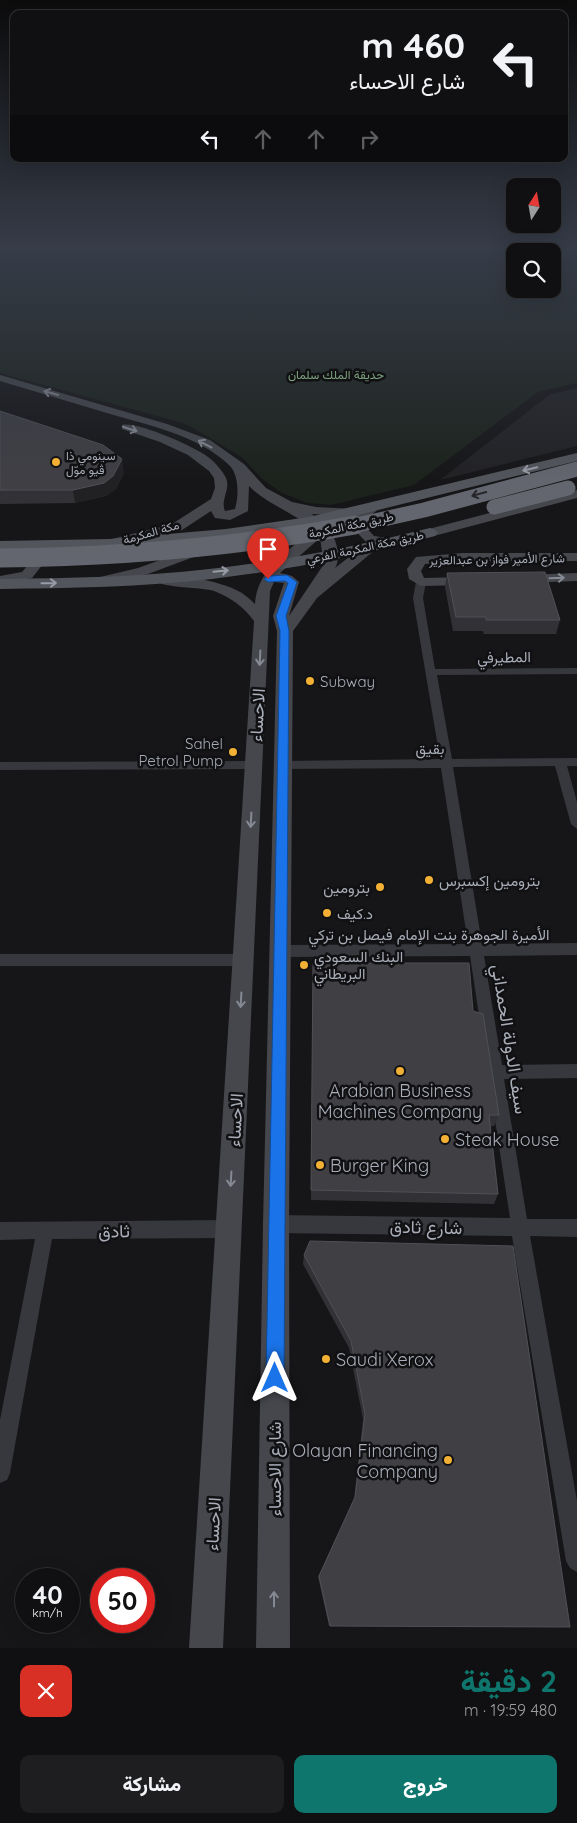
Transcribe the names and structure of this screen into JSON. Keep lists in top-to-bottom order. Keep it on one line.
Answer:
{"streets":{"highway":["طريق مكة المكرمة"],"main road":["مكة المكرمة","طريق مكة المكرمة الفرعي","شارع الأمير فواز بن عبدالعزير","الاحساء","شارع الاحساء"],"street":["المطيرفي","بقيق","الأميرة الجوهرة بنت الإمام فيصل بن تركي","سيف الدولة الحمداني","شارع ثادق","ثادق"]},"crossings":[["طريق مكة المكرمة الفرعي","الاحساء"],["طريق مكة المكرمة الفرعي","شارع الاحساء"],["شارع الأمير فواز بن عبدالعزير","سيف الدولة الحمداني"],["المطيرفي","سيف الدولة الحمداني"],["الاحساء","ثادق"],["الاحساء","شارع الاحساء"],["بقيق","سيف الدولة الحمداني"],["بقيق","شارع الاحساء"],["الأميرة الجوهرة بنت الإمام فيصل بن تركي","سيف الدولة الحمداني"],["الأميرة الجوهرة بنت الإمام فيصل بن تركي","شارع الاحساء"],["سيف الدولة الحمداني","شارع ثادق"],["شارع ثادق","شارع الاحساء"]],"one_way":["الاحساء","شارع الاحساء"],"parks":["حديقة الملك سلمان"],"places":["سينومي ذا ڤيو موّل","Subway","Sahel Petrol Pump","بترومين إكسبرس","بترومين","د.كيف","البنك السعودي البريطاني","Arabian Business Machines Company","Steak House","Burger King","Saudi Xerox","Olayan Financing Company"],"north":"top","page":{"turn":["460 m","شارع الاحساء"],"speed":"40 km/h","limit":"50","heading":["2 دقيقة","480 m · 19:59"],"buttons":["خروج","مشاركة"]}}
